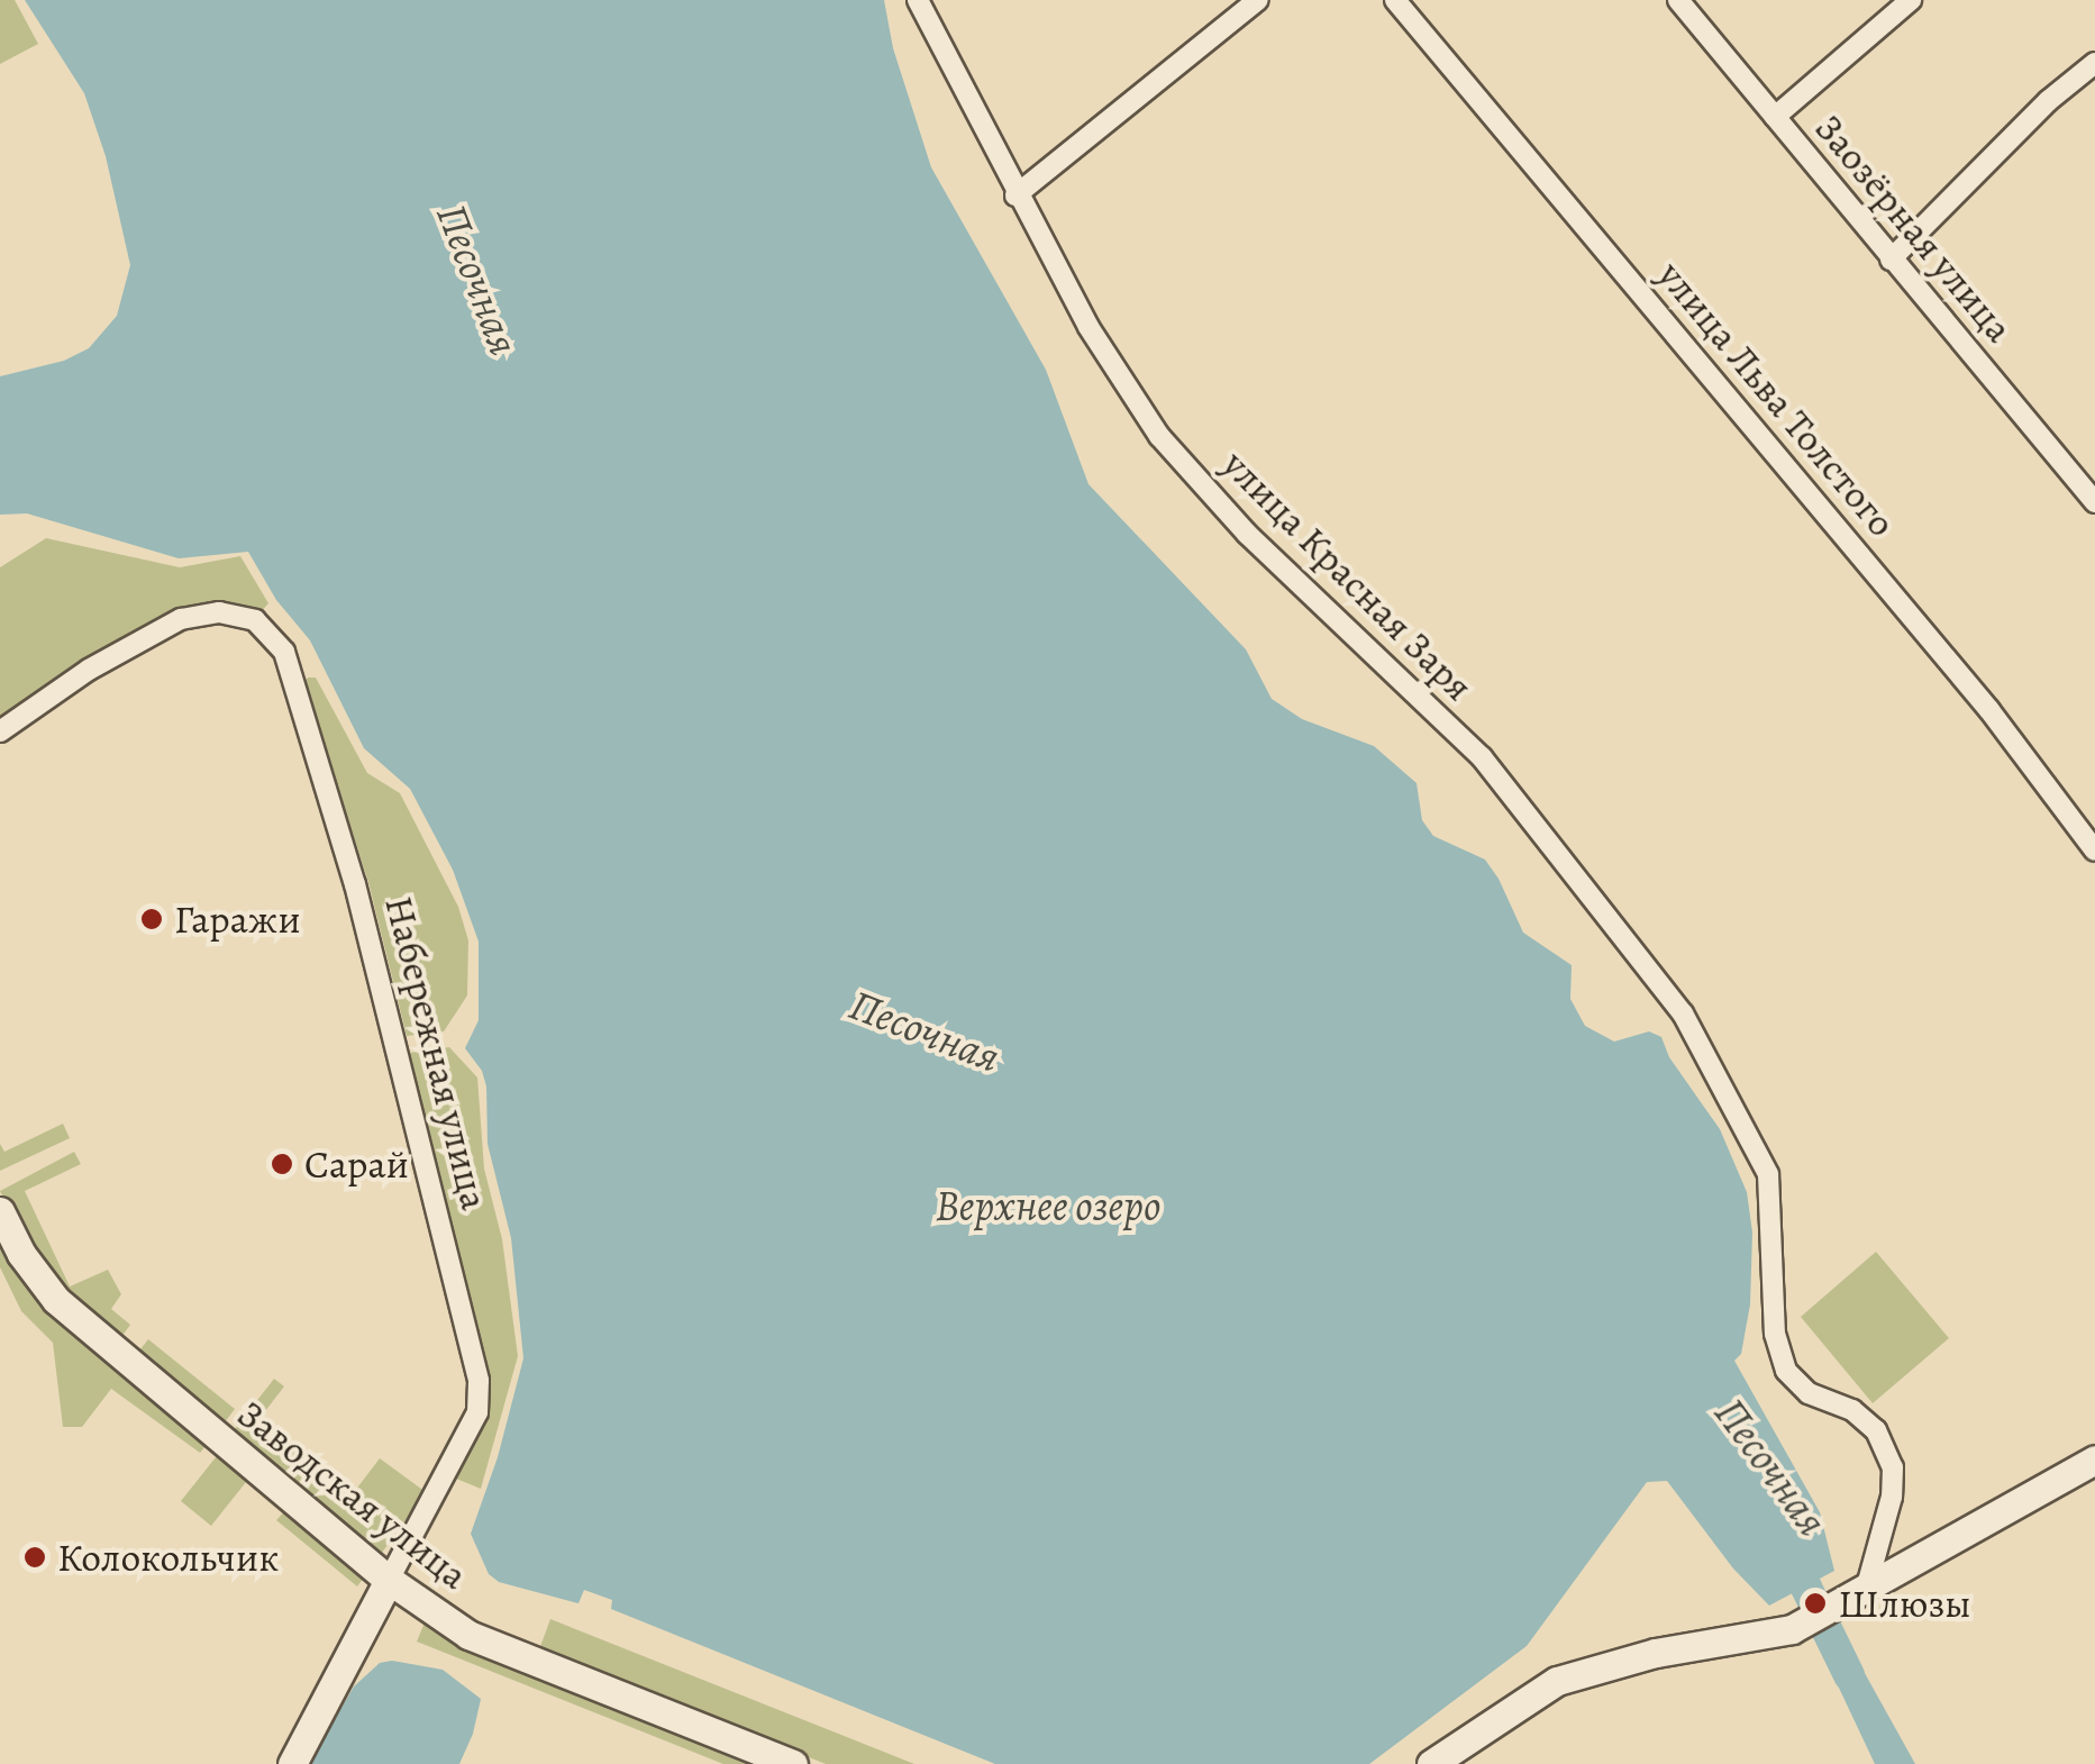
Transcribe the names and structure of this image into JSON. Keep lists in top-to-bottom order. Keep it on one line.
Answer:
{"streets":{"main road":["Набережная улица","Заводская улица"],"street":["Заозёрная улица","улица Льва Толстого","улица Красная Заря"]},"crossings":[["Набережная улица","Заводская улица"]],"water":["Песочная","Верхнее озеро"],"places":["Гаражи","Сарай","Колокольчик","Шлюзы"]}
